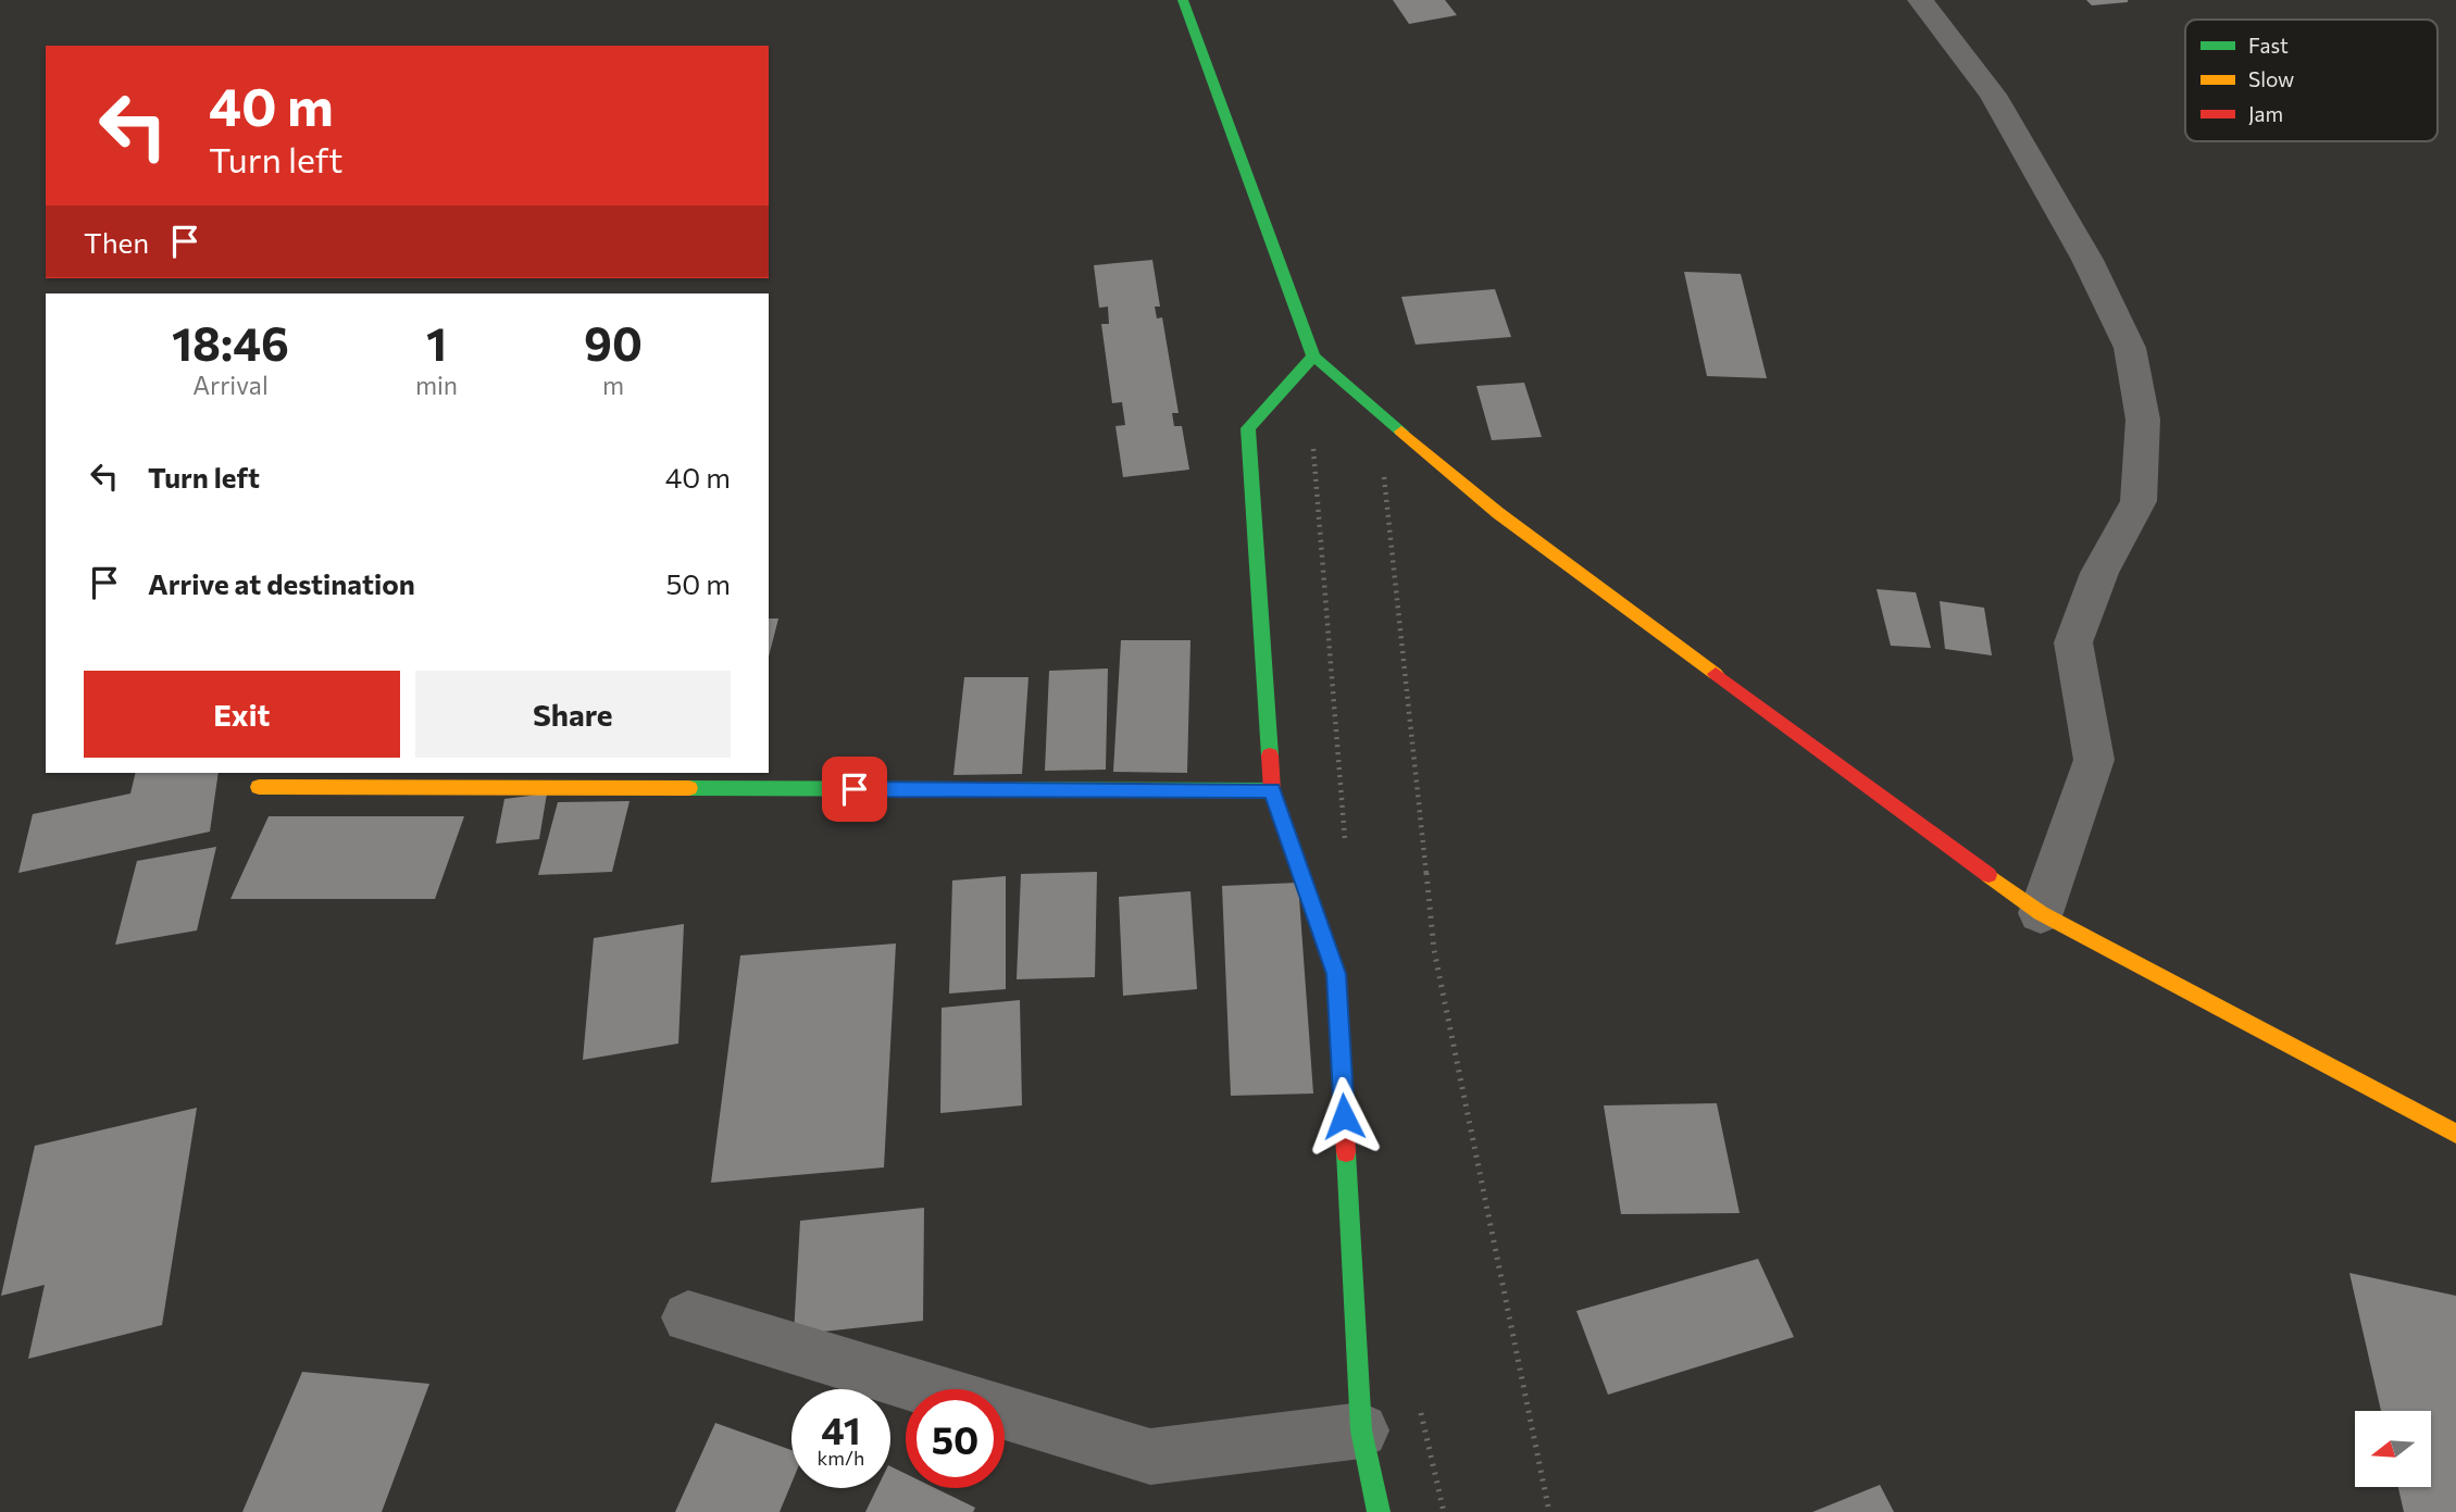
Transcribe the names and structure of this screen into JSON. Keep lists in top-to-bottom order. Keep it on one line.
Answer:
{"legend":["Fast","Slow","Jam"],"north":"left","page":{"turn":["40 m","Turn left"],"then":"Then","eta":["18:46","Arrival","1","min","90","m"],"list":[{"name":"Turn left","value":"40 m"},{"name":"Arrive at destination","value":"50 m"}],"buttons":["Exit","Share"],"speed":"41 km/h","limit":"50"}}
